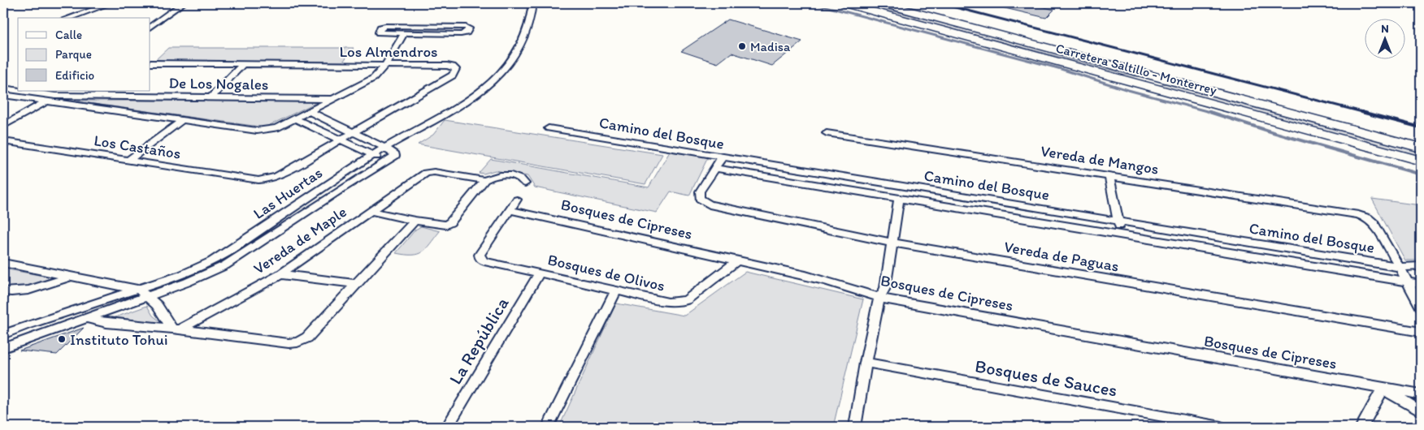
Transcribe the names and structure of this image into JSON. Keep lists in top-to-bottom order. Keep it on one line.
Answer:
{"streets":{"main road":["Carretera Saltillo - Monterrey"],"street":["Los Almendros","De Los Nogales","Camino del Bosque","Los Castaños","Vereda de Mangos","Las Huertas","Bosques de Cipreses","Vereda de Maple","Vereda de Paguas","Bosques de Olivos","La República","Bosques de Sauces"]},"crossings":[["Los Almendros","Los Castaños"],["Camino del Bosque","Vereda de Mangos"],["Camino del Bosque","Vereda de Paguas"],["Bosques de Cipreses","Bosques de Olivos"],["Bosques de Olivos","La República"]],"places":["Madisa","Instituto Tohui"],"legend":["Calle","Parque","Edificio"],"north":"top"}
